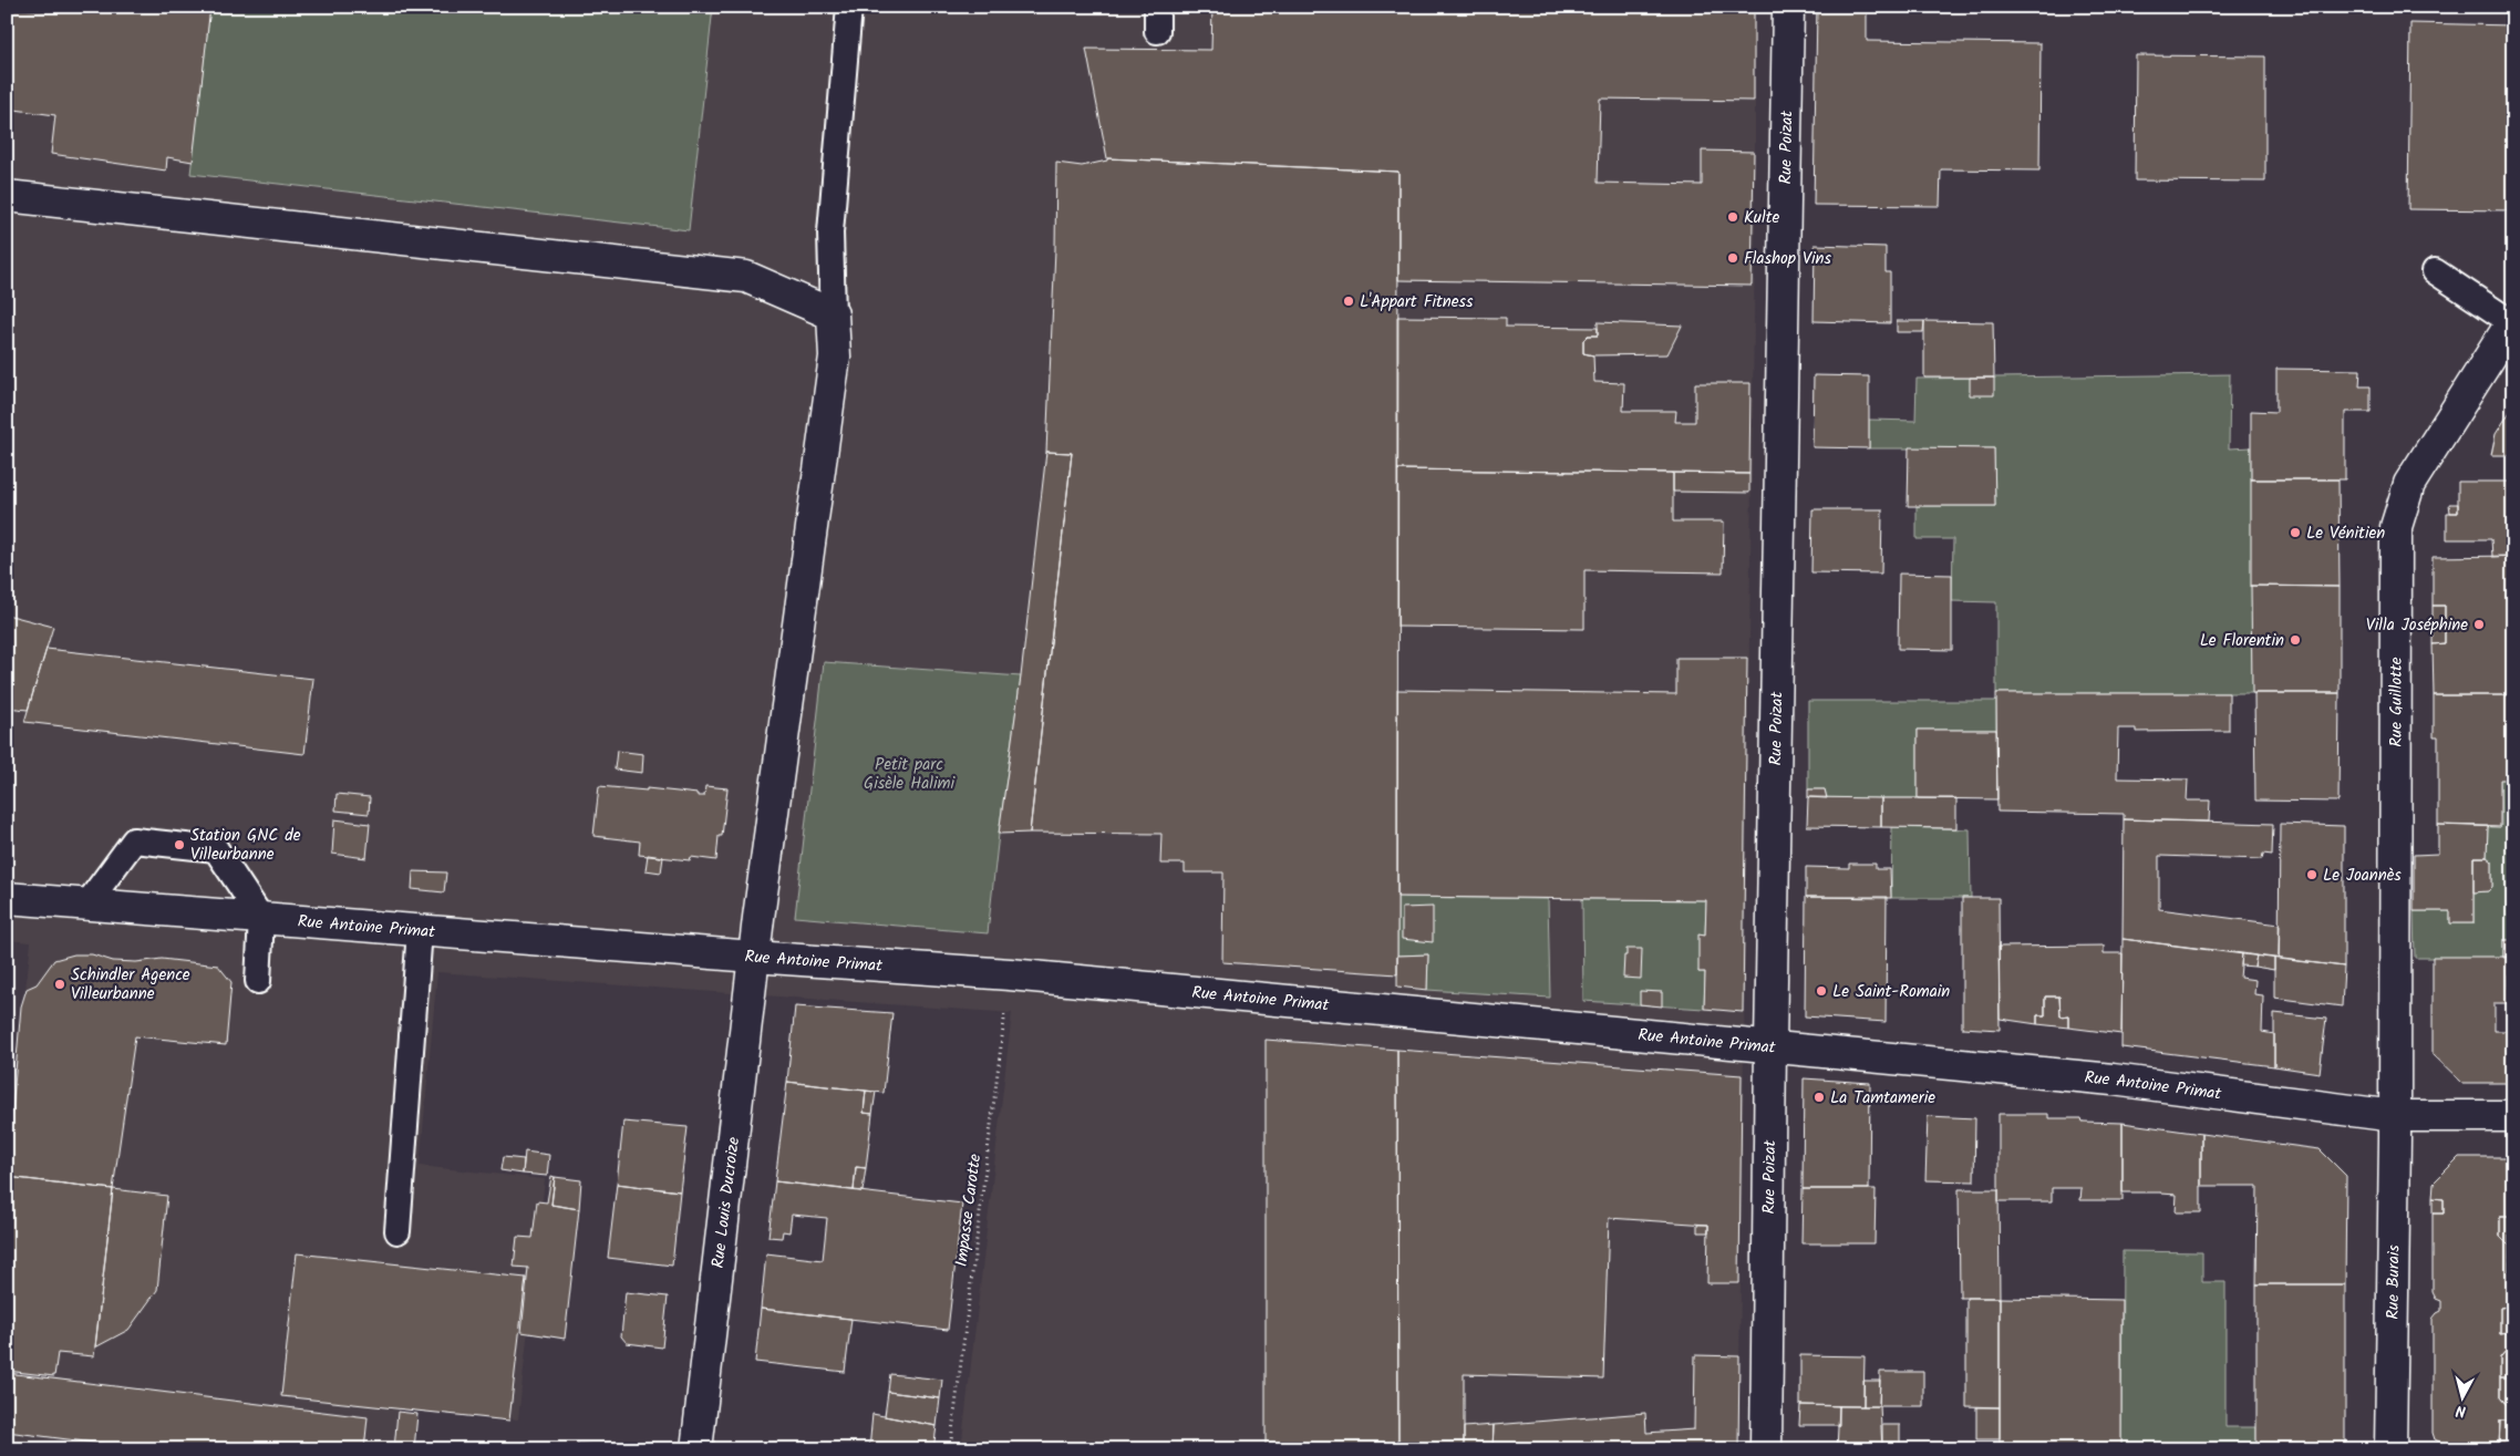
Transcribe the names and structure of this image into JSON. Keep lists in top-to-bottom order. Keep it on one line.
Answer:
{"streets":{"street":["Rue Poizat","Rue Guillotte","Rue Antoine Primat","Rue Louis Ducroize","Rue Burais"],"path":["Impasse Carotte"]},"crossings":[["Rue Poizat","Rue Antoine Primat"],["Rue Guillotte","Rue Antoine Primat"],["Rue Guillotte","Rue Burais"],["Rue Antoine Primat","Rue Louis Ducroize"],["Rue Antoine Primat","Impasse Carotte"],["Rue Antoine Primat","Rue Burais"]],"parks":["Petit parc Gisèle Halimi"],"places":["Kulte","Flashop Vins","L'Appart Fitness","Le Vénitien","Villa Joséphine","Le Florentin","Station GNC de Villeurbanne","Le Joannès","Schindler Agence Villeurbanne","Le Saint-Romain","La Tamtamerie"],"north":"bottom"}
